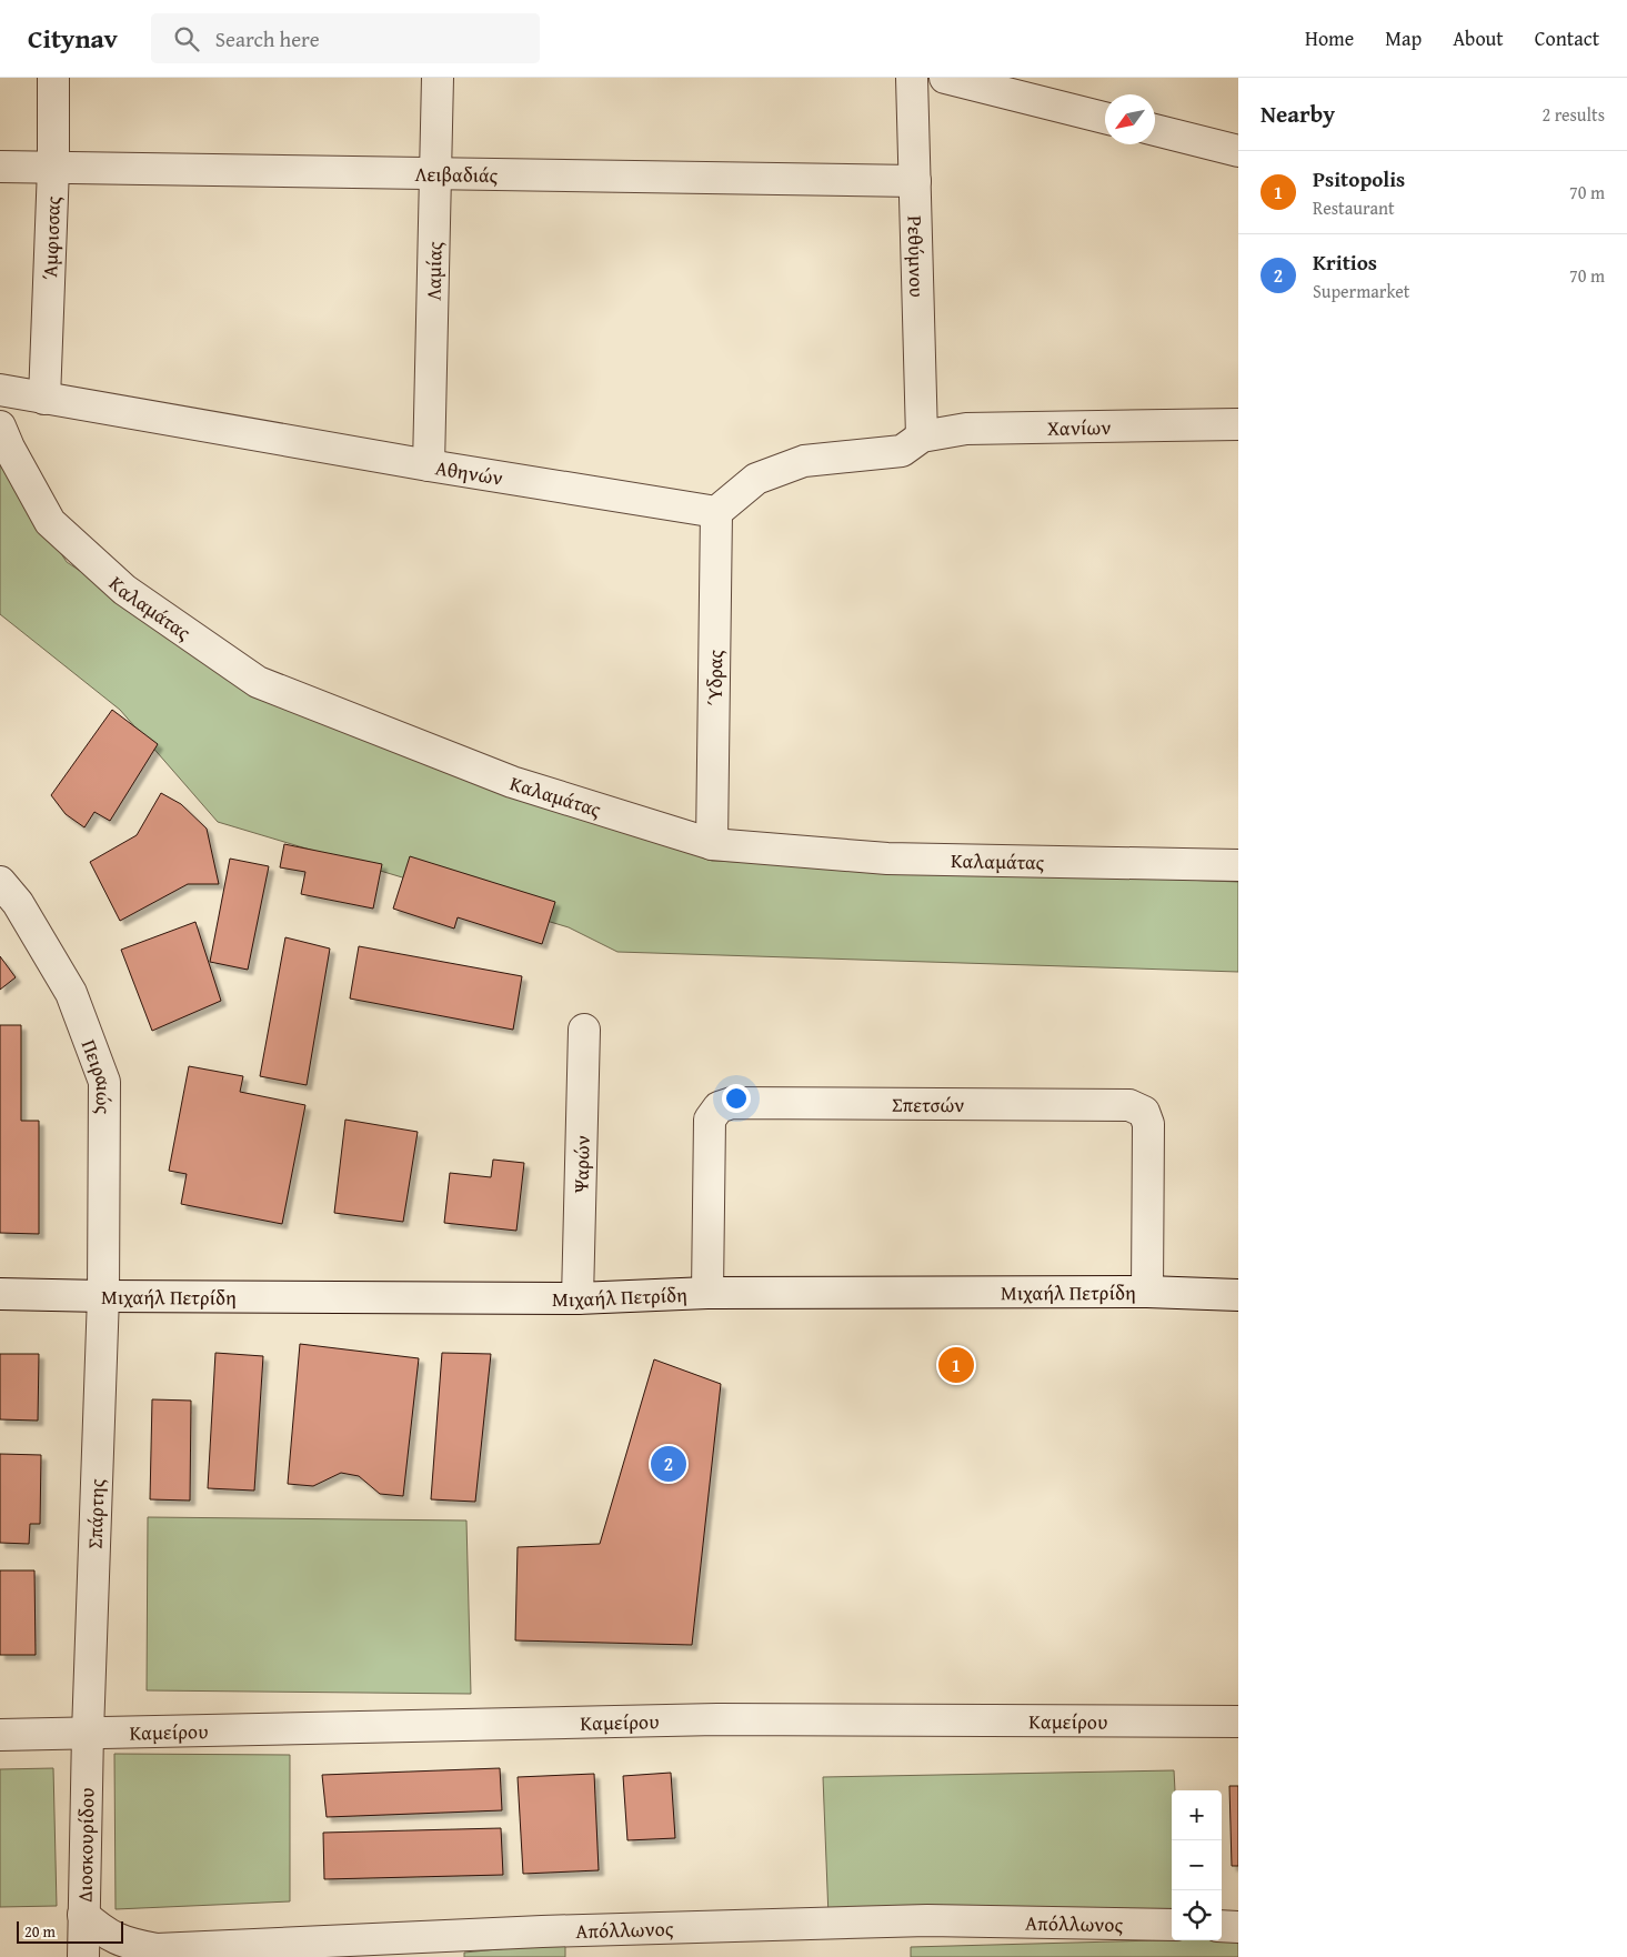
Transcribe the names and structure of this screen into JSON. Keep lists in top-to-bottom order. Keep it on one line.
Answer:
{"streets":{"street":["Λειβαδιάς","Άμφισσας","Ρεθύμνου","Λαμίας","Χανίων","Αθηνών","Καλαμάτας","Ύδρας","Πειραιώς","Σπετσών","Ψαρών","Μιχαήλ Πετρίδη","Σπάρτης","Καμείρου","Διοσκουρίδου","Απόλλωνος"]},"crossings":[["Λειβαδιάς","Άμφισσας"],["Λειβαδιάς","Ρεθύμνου"],["Λειβαδιάς","Λαμίας"],["Άμφισσας","Αθηνών"],["Ρεθύμνου","Χανίων"],["Λαμίας","Αθηνών"],["Αθηνών","Ύδρας"],["Καλαμάτας","Ύδρας"],["Πειραιώς","Μιχαήλ Πετρίδη"],["Πειραιώς","Σπάρτης"],["Σπετσών","Μιχαήλ Πετρίδη"],["Ψαρών","Μιχαήλ Πετρίδη"],["Μιχαήλ Πετρίδη","Σπάρτης"],["Σπάρτης","Καμείρου"],["Σπάρτης","Διοσκουρίδου"],["Καμείρου","Διοσκουρίδου"],["Διοσκουρίδου","Απόλλωνος"]],"scale_bar":"20 m","north":"bottom left","page":{"header":"Citynav","search":"Search here","nav":["Home","Map","About","Contact"],"heading":["Nearby","2 results"],"list":[{"mark":"1","name":"Psitopolis","note":"Restaurant","value":"70 m"},{"mark":"2","name":"Kritios","note":"Supermarket","value":"70 m"}],"pins":["1","2"],"map_buttons":["+","−"],"scale":"20 m"}}
